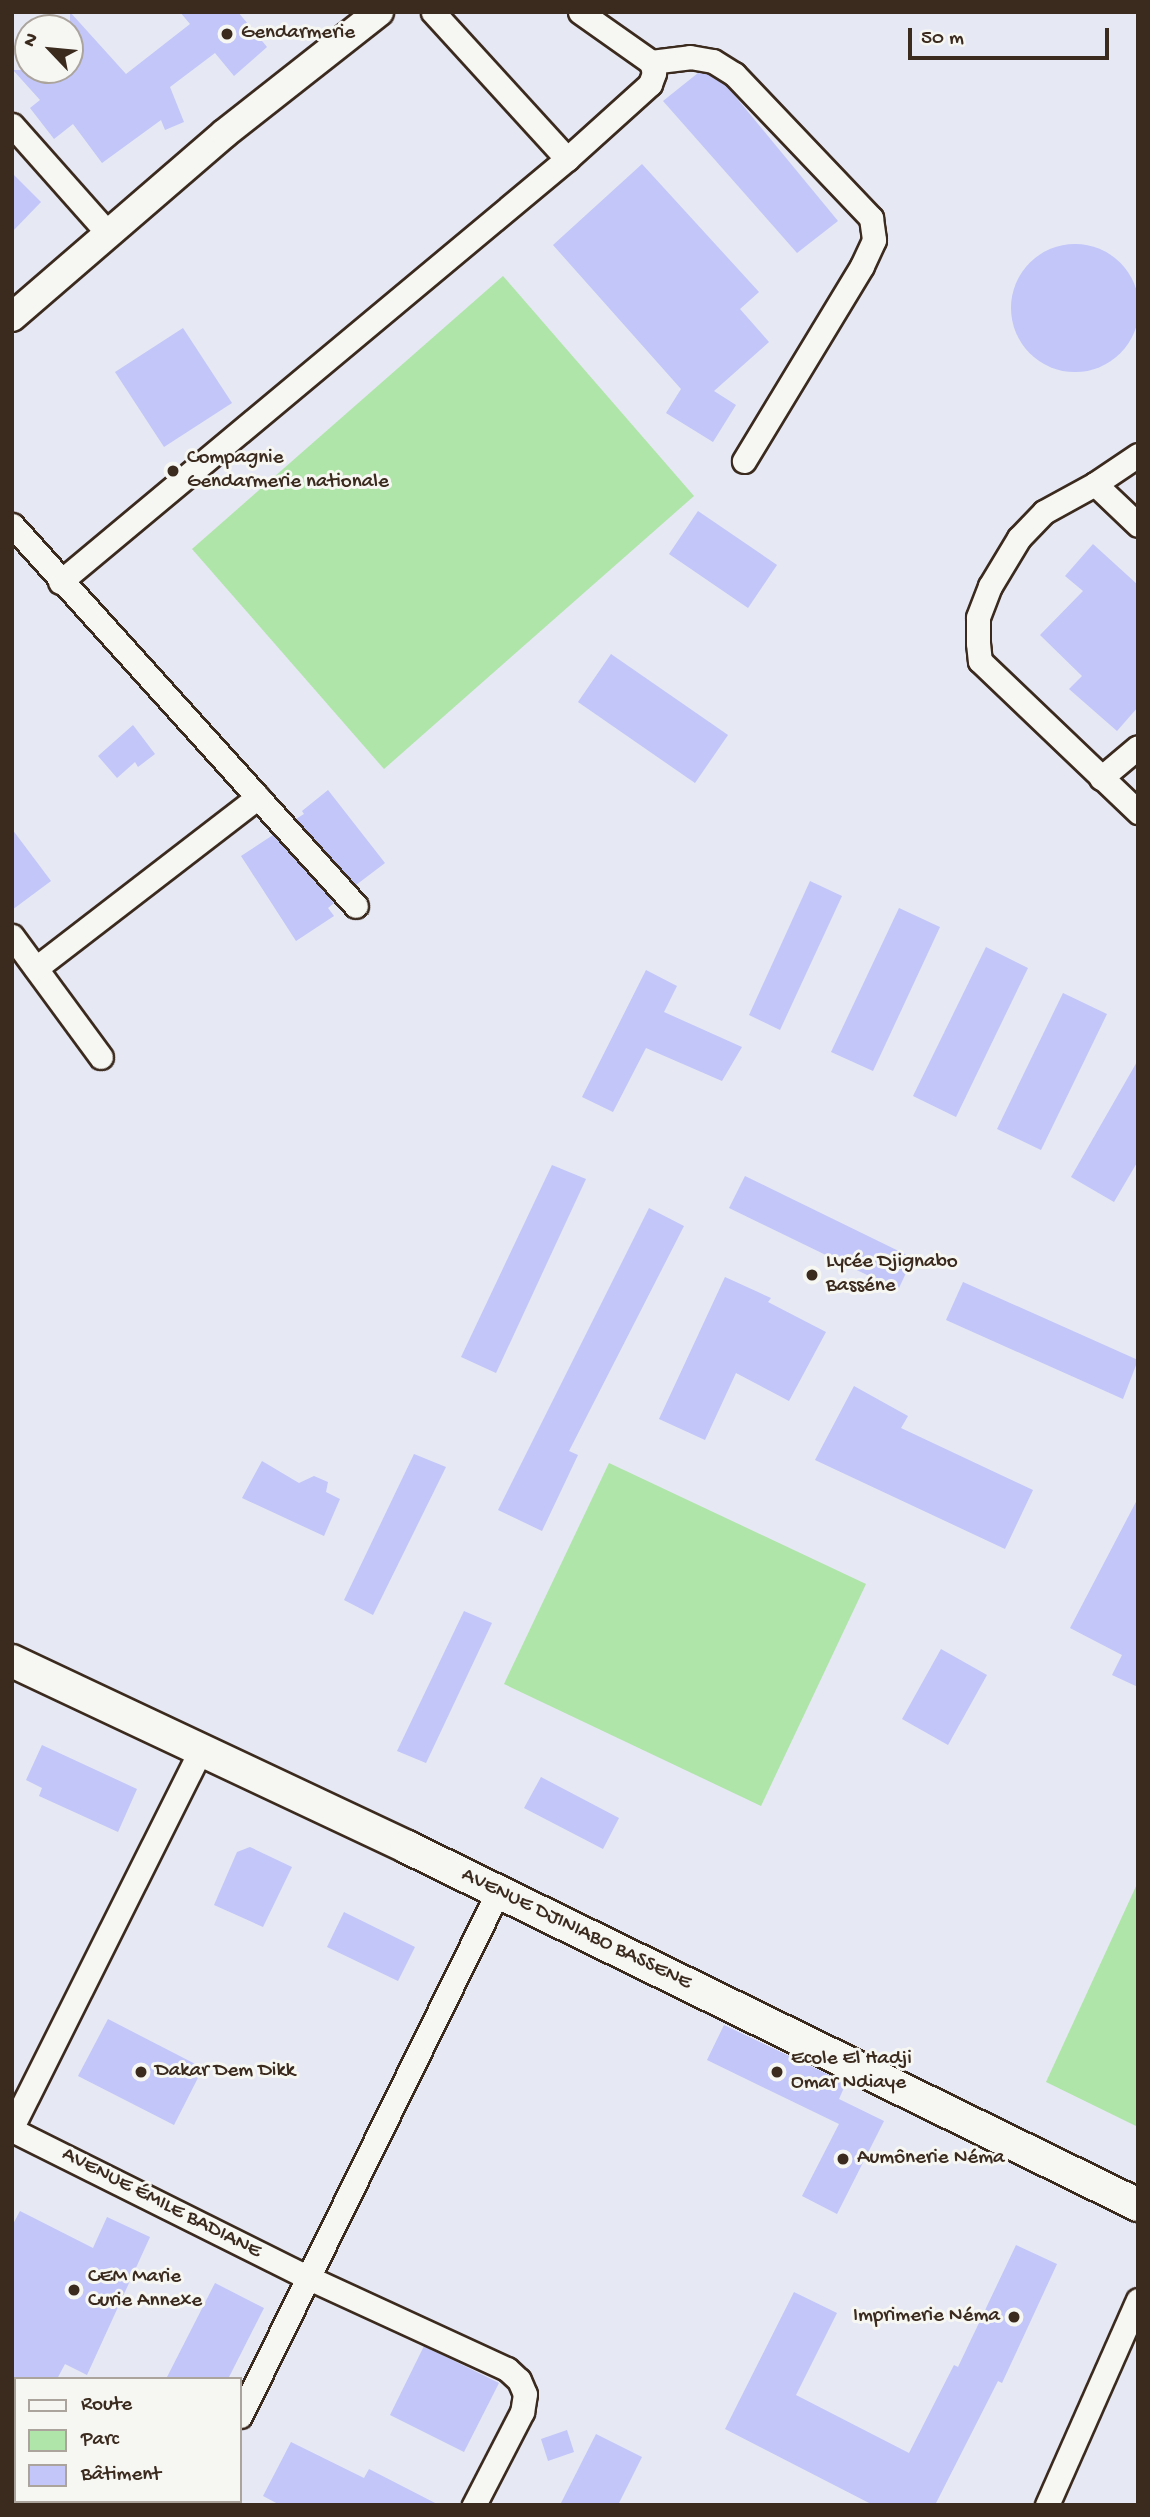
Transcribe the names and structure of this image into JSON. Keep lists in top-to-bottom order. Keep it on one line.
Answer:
{"streets":{"main road":["AVENUE DJINIABO BASSENE"],"street":["AVENUE ÉMILE BADIANE"]},"places":["Gendarmerie","Compagnie Gendarmerie nationale","Lycée Djignabo Basséne","Dakar Dem Dikk","Ecole El Hadji Omar Ndiaye","Aumônerie Néma","CEM Marie Curie Annexe","Imprimerie Néma"],"legend":["Route","Parc","Bâtiment"],"scale_bar":"50 m","north":"top left"}
